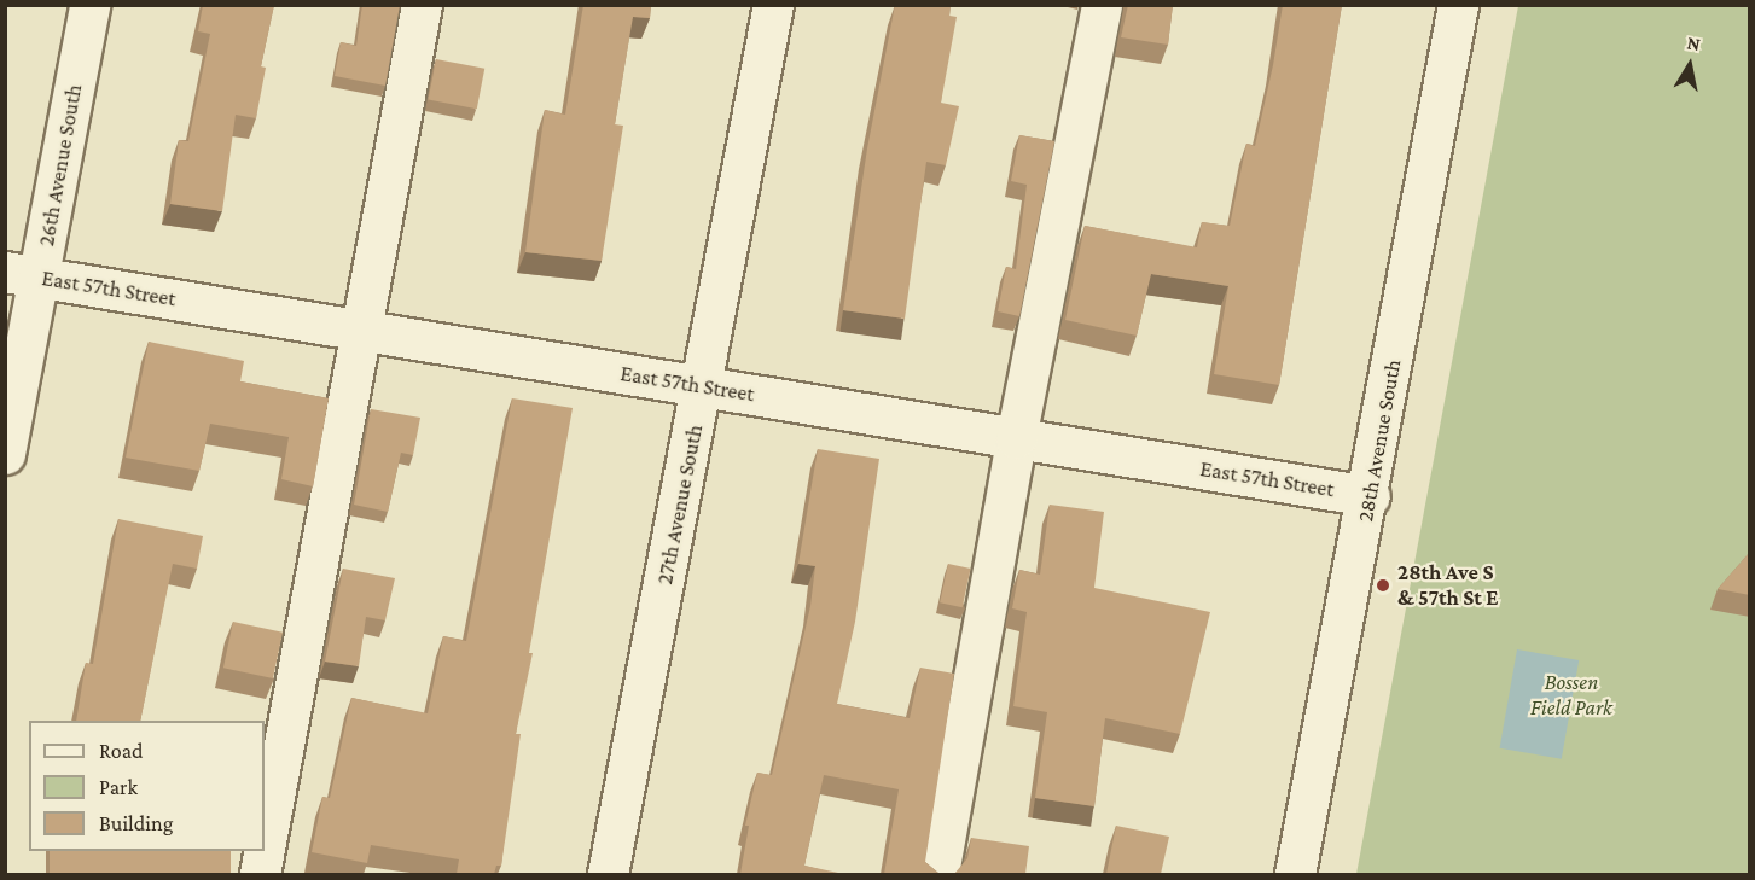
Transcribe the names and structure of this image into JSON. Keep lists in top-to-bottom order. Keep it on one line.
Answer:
{"streets":{"street":["26th Avenue South","East 57th Street","28th Avenue South","27th Avenue South"]},"crossings":[["26th Avenue South","East 57th Street"],["East 57th Street","28th Avenue South"],["East 57th Street","27th Avenue South"]],"parks":["Bossen Field Park"],"places":["28th Ave S & 57th St E"],"legend":["Road","Park","Building"],"north":"top"}
